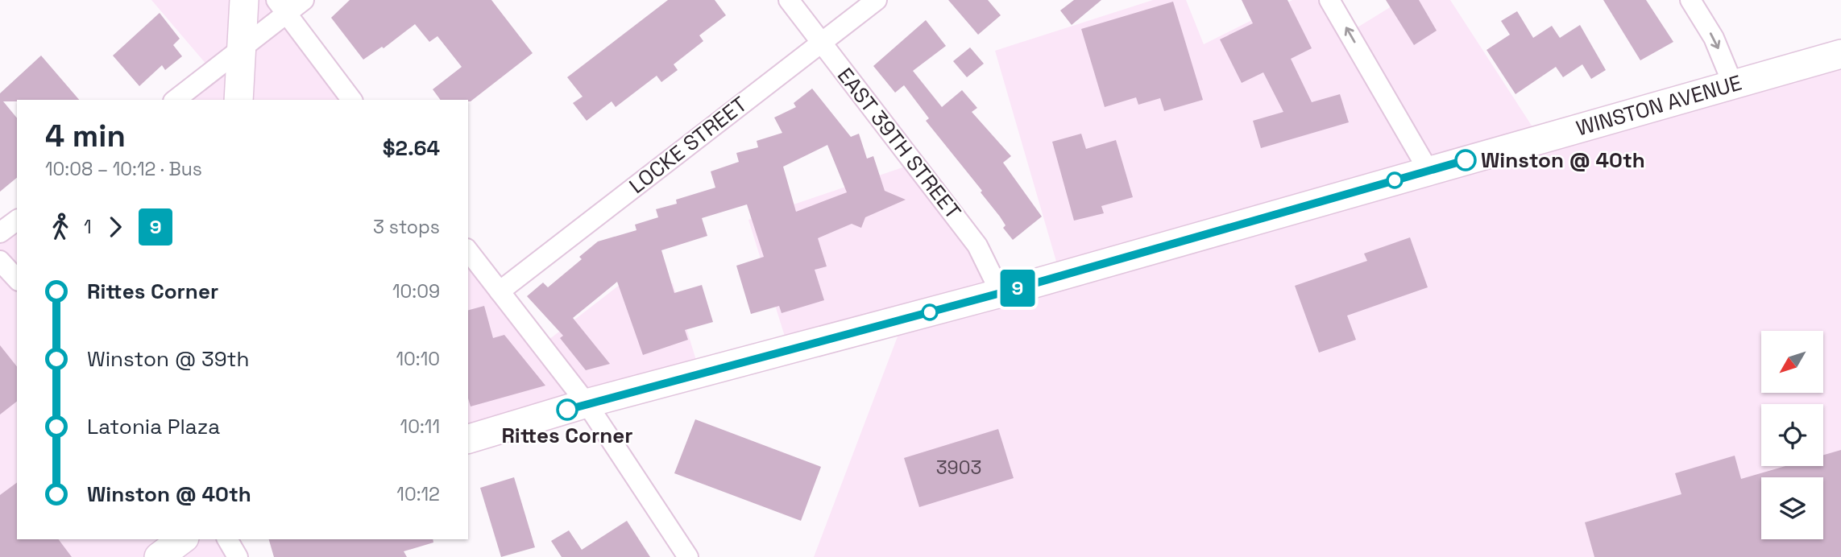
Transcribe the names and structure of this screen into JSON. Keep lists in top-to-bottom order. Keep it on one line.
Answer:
{"streets":{"main road":["WINSTON AVENUE"],"street":["EAST 39TH STREET","LOCKE STREET"]},"crossings":[["WINSTON AVENUE","EAST 39TH STREET"],["EAST 39TH STREET","LOCKE STREET"]],"places":["Winston @ 40th","Rittes Corner"],"lines":["bus line 9"],"house_numbers":["3903"],"north":"bottom left","page":{"on_map":"9","heading":["4 min","10:08 – 10:12 · Bus","$2.64"],"legs":["1","9","3 stops"],"list":[{"name":"Rittes Corner","value":"10:09"},{"name":"Winston @ 39th","value":"10:10"},{"name":"Latonia Plaza","value":"10:11"},{"name":"Winston @ 40th","value":"10:12"}]}}
